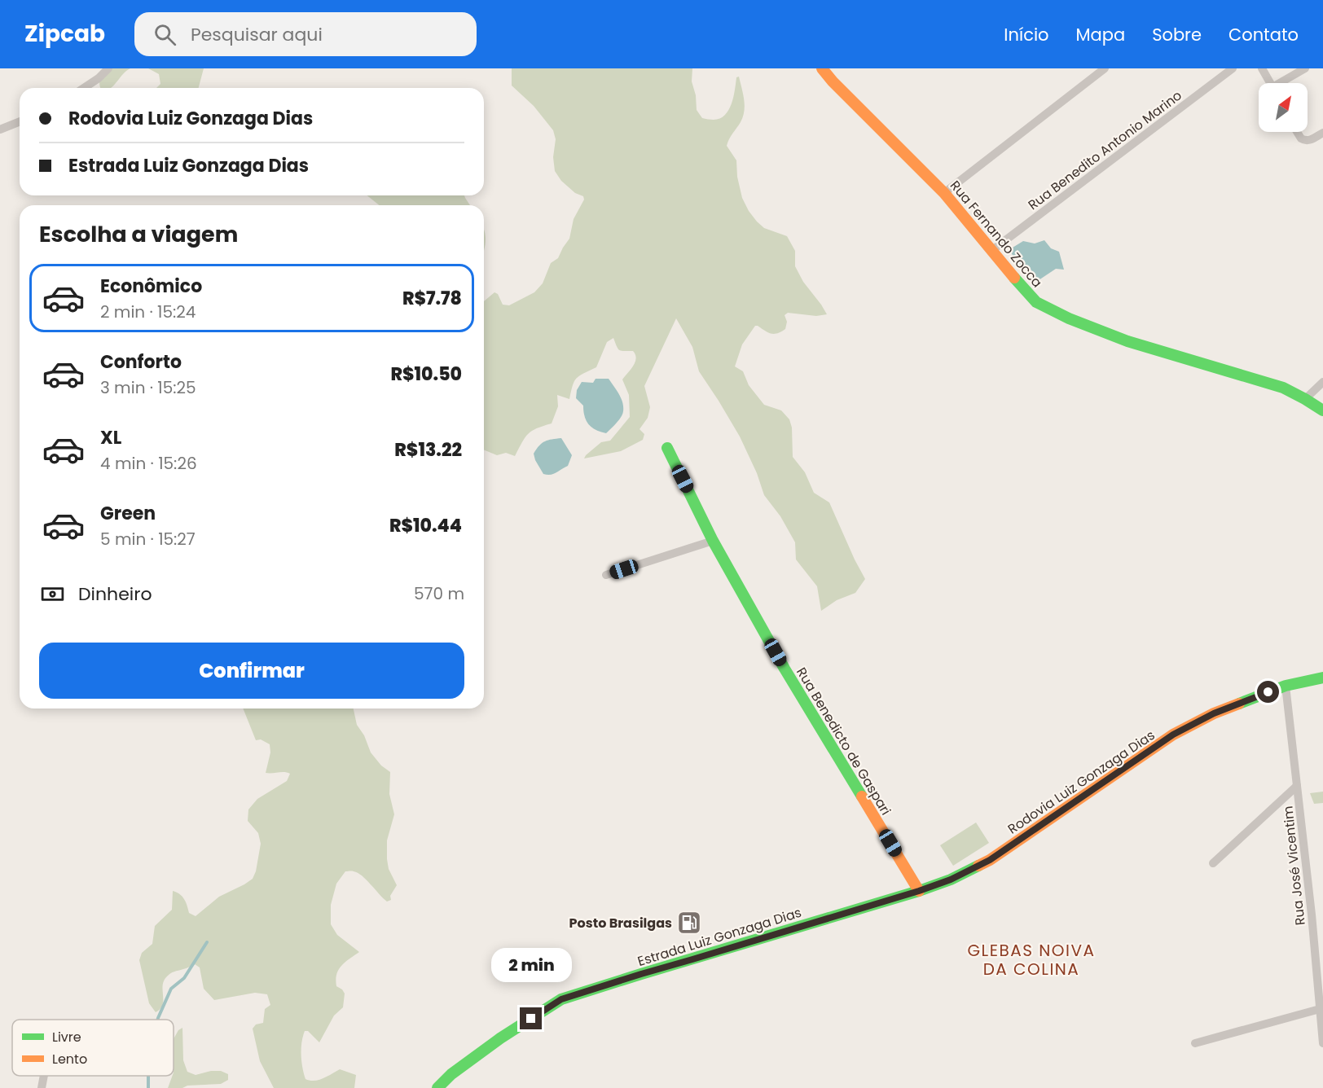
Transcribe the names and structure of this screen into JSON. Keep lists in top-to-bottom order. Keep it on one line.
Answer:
{"streets":{"street":["Rua Benedito Antonio Marino","Rua Fernando Zocca","Rua Benedicto de Gaspari","Rodovia Luiz Gonzaga Dias","Rua José Vicentim","Estrada Luiz Gonzaga Dias"]},"crossings":[["Rua Benedito Antonio Marino","Rua Fernando Zocca"],["Rua Benedicto de Gaspari","Rodovia Luiz Gonzaga Dias"],["Rua Benedicto de Gaspari","Estrada Luiz Gonzaga Dias"],["Rodovia Luiz Gonzaga Dias","Rua José Vicentim"],["Rodovia Luiz Gonzaga Dias","Estrada Luiz Gonzaga Dias"]],"districts":["GLEBAS NOIVA DA COLINA"],"places":{"fuel station":["Posto Brasilgas"]},"legend":["Livre","Lento"],"north":"top right","page":{"header":"Zipcab","search":"Pesquisar aqui","nav":["Início","Mapa","Sobre","Contato"],"banner":["Rodovia Luiz Gonzaga Dias","Estrada Luiz Gonzaga Dias"],"heading":"Escolha a viagem","list":[{"name":"Econômico","note":"2 min · 15:24","value":"R$7.78"},{"name":"Conforto","note":"3 min · 15:25","value":"R$10.50"},{"name":"XL","note":"4 min · 15:26","value":"R$13.22"},{"name":"Green","note":"5 min · 15:27","value":"R$10.44"}],"pay":["Dinheiro","570 m"],"buttons":"Confirmar","bubble":"2 min"}}
